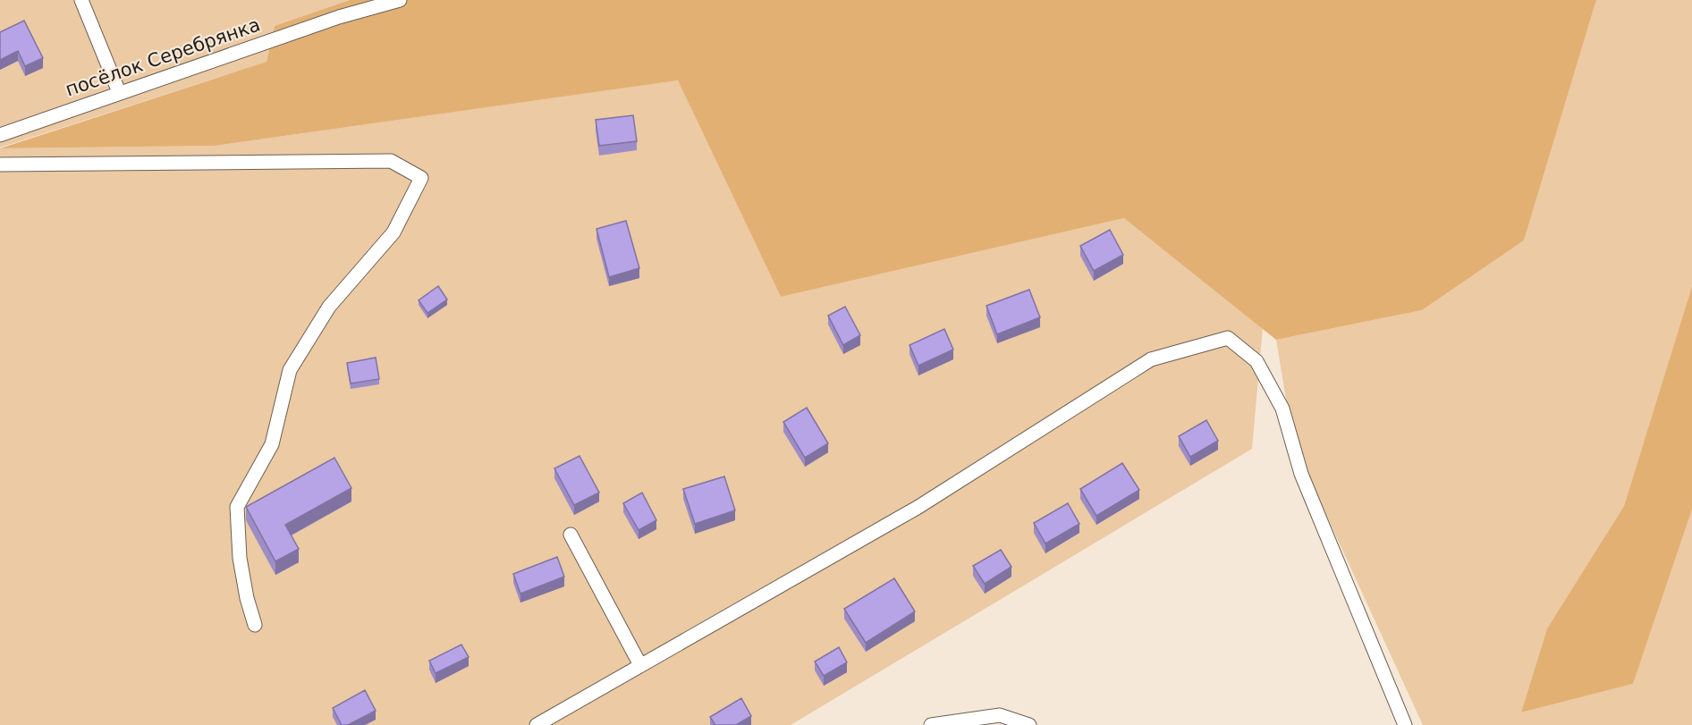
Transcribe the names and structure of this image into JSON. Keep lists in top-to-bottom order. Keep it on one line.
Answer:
{"streets":{"lane":["посёлок Серебрянка"]}}
